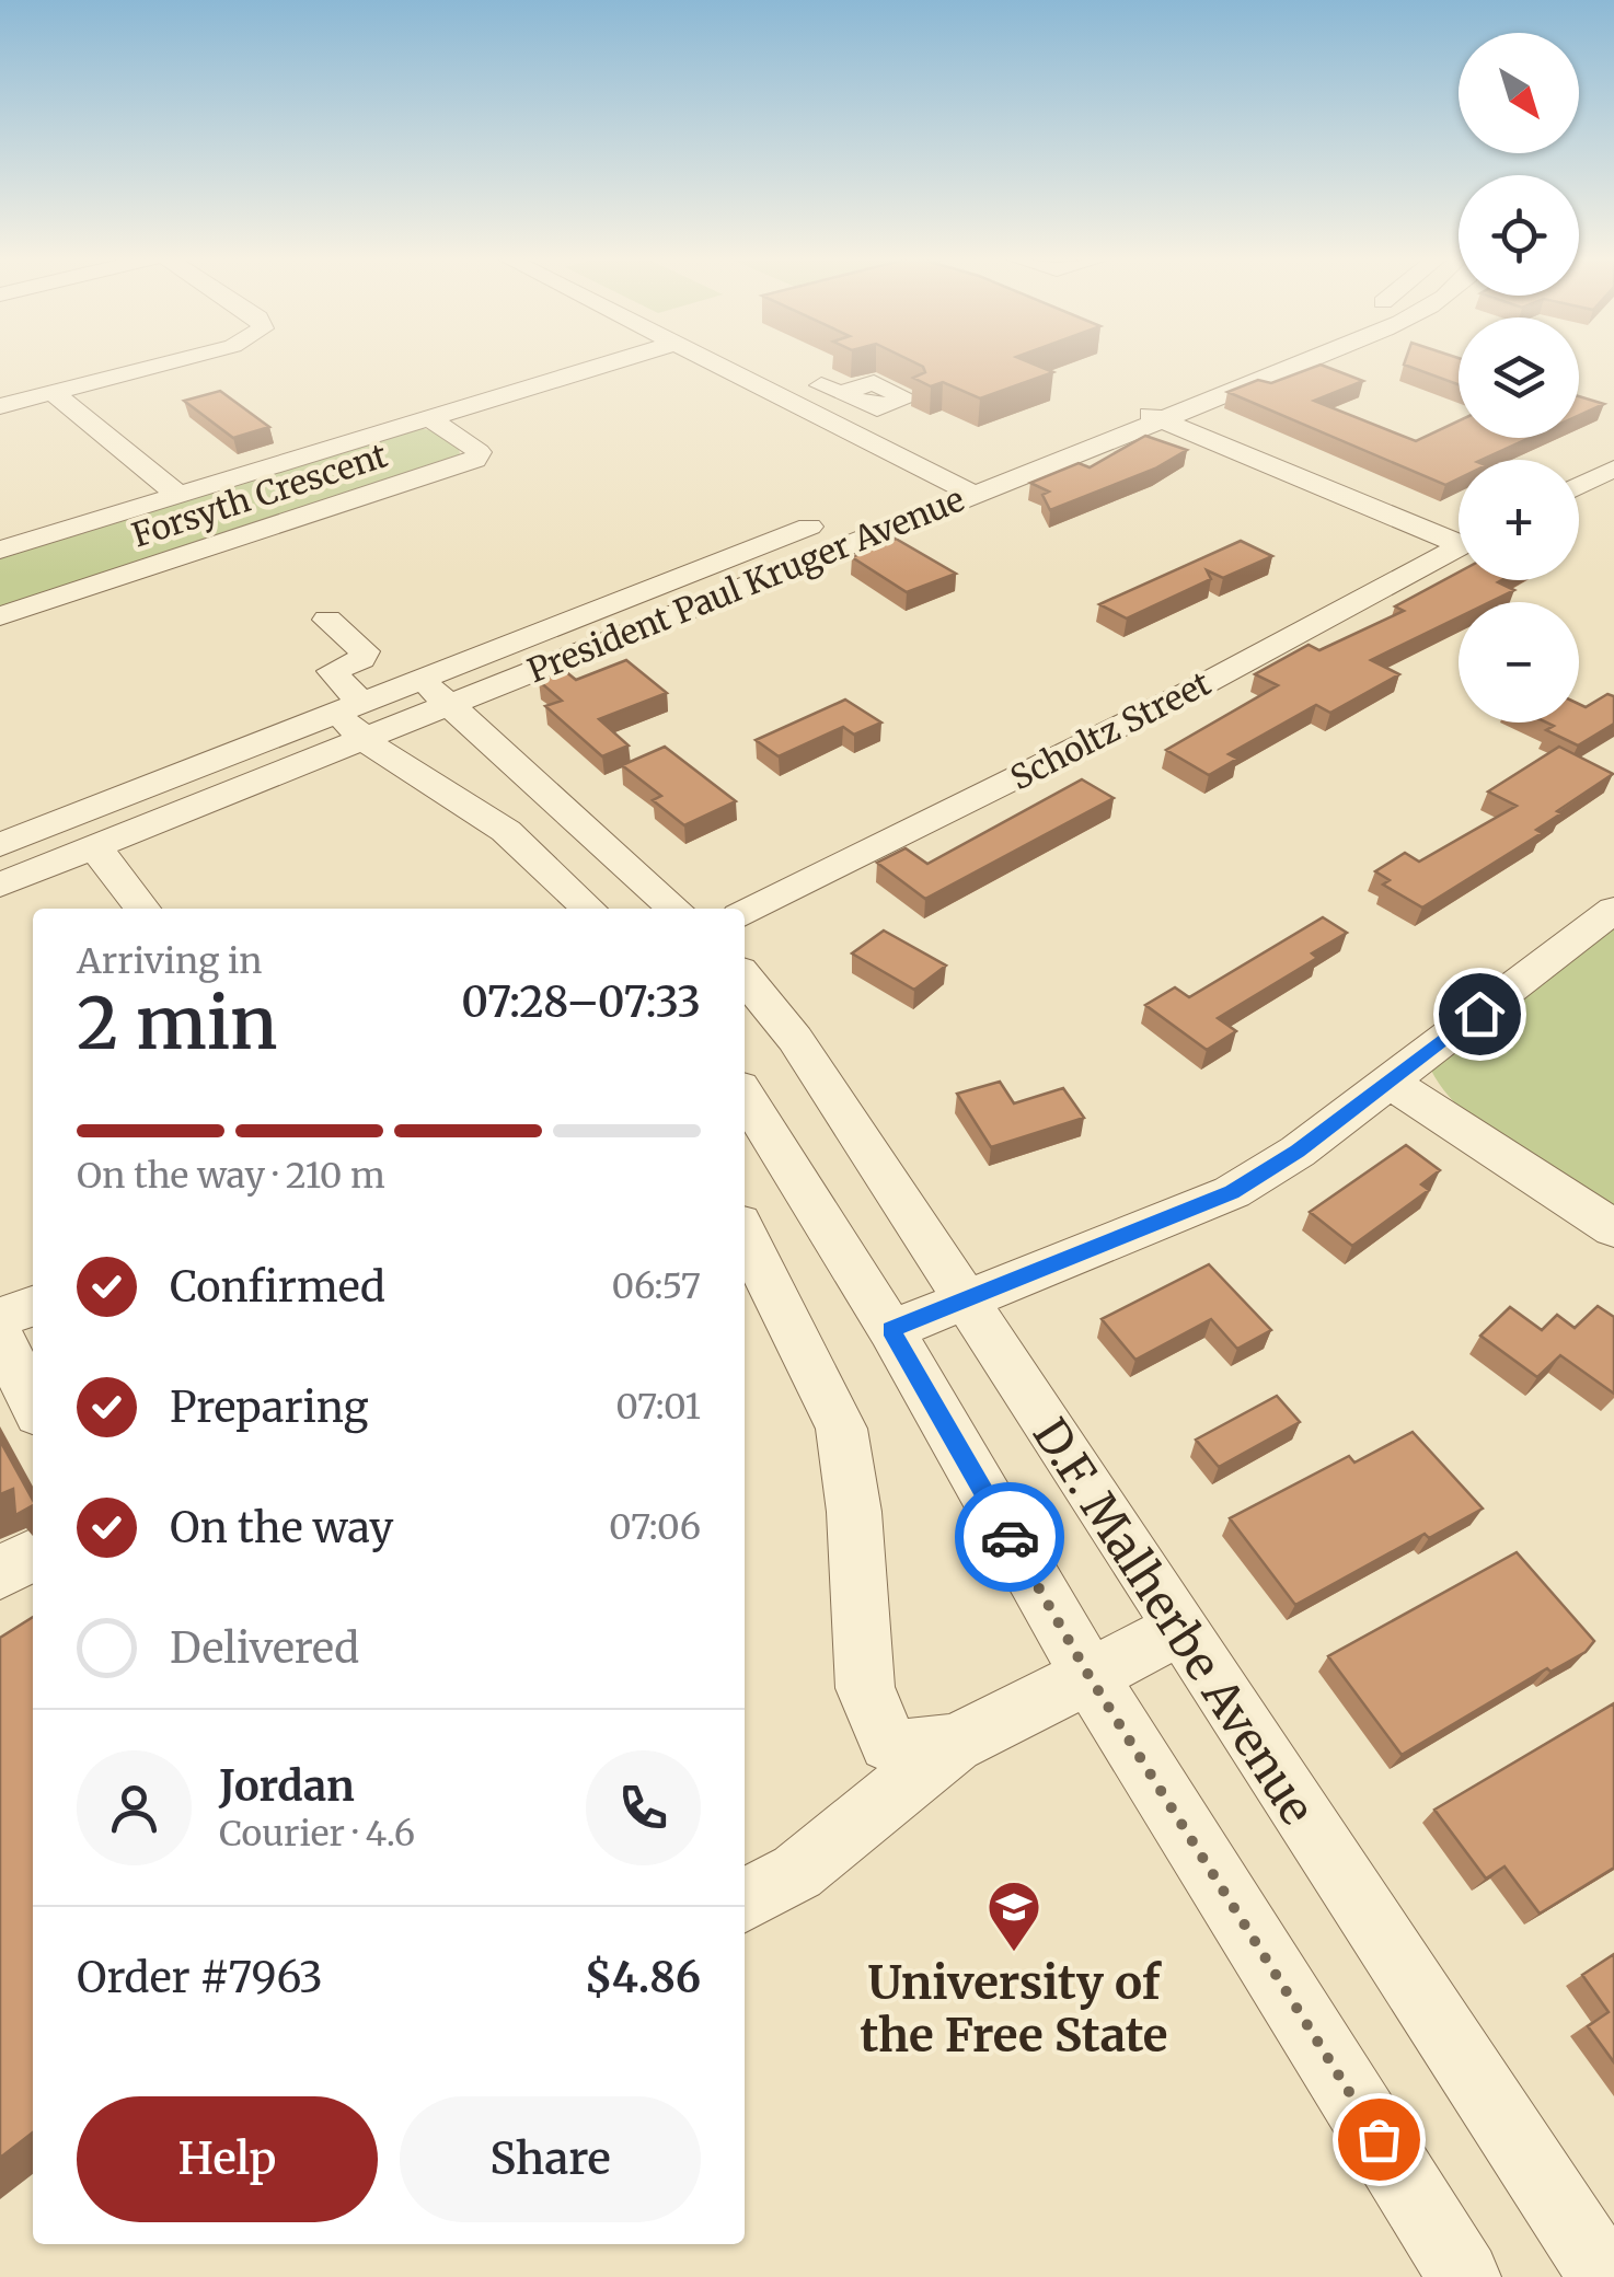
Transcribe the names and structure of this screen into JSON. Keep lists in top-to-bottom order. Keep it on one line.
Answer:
{"streets":{"street":["Forsyth Crescent","President Paul Kruger Avenue","Scholtz Street","D.F. Malherbe Avenue"]},"places":{"school or university":["University of the Free State"]},"north":"bottom right","page":{"map_buttons":["+","−"],"heading":["2 min","Arriving in","07:28–07:33"],"panel":["Jordan","Courier · 4.6","Order #7963","$4.86"],"bar":"On the way · 210 m","list":[["Confirmed","06:57"],["Preparing","07:01"],["On the way","07:06"],"Delivered"],"buttons":["Help","Share"]}}
